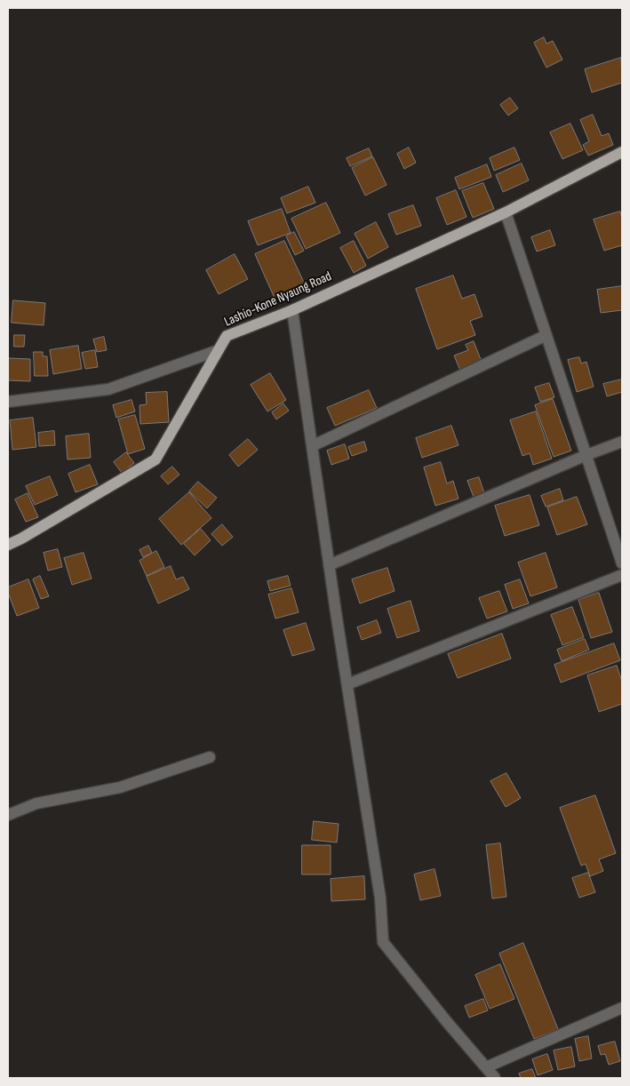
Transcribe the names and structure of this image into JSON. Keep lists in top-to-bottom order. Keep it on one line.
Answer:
{"streets":{"main road":["Lashio-Kone Nyaung Road"]}}
